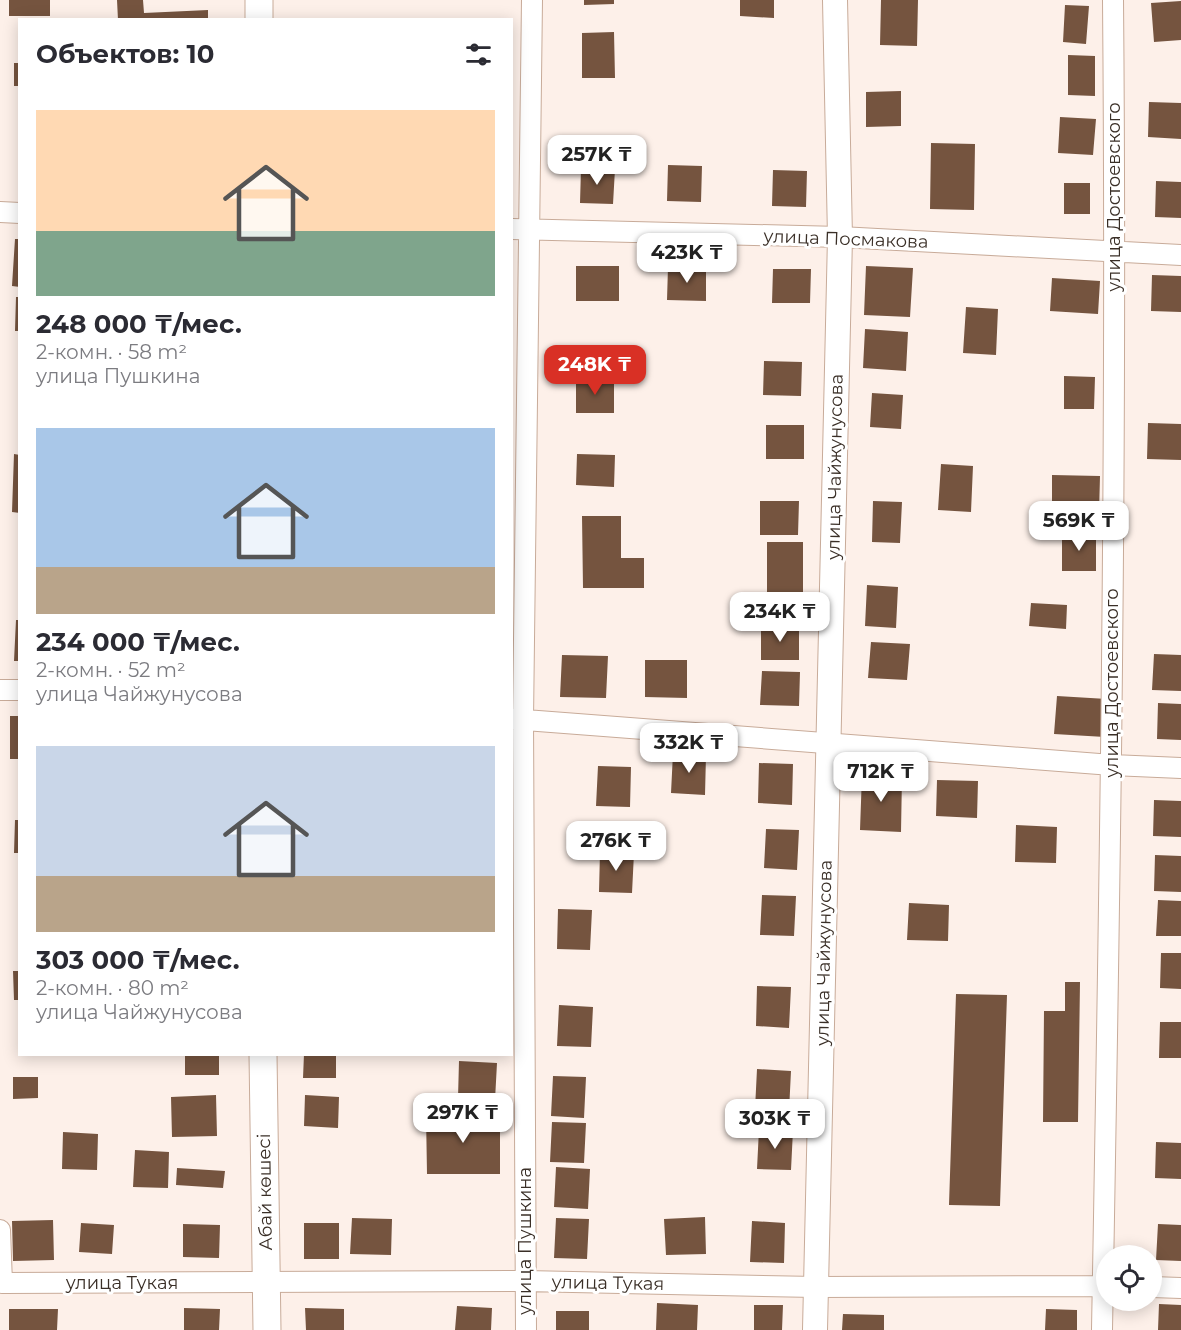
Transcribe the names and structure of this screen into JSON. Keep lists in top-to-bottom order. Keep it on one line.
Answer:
{"streets":{"main road":["Абай көшесі"],"street":["улица Достоевского","улица Посмакова","улица Чайжунусова","улица Пушкина","улица Тукая"]},"crossings":[["улица Достоевского","улица Посмакова"],["улица Посмакова","улица Чайжунусова"],["улица Посмакова","улица Пушкина"],["улица Чайжунусова","улица Тукая"],["Абай көшесі","улица Тукая"],["улица Пушкина","улица Тукая"]],"page":{"heading":"Объектов: 10","list":[{"name":"248 000 ₸/мес.","note":"2-комн. · 58 m² · улица Пушкина"},{"name":"234 000 ₸/мес.","note":"2-комн. · 52 m² · улица Чайжунусова"},{"name":"303 000 ₸/мес.","note":"2-комн. · 80 m² · улица Чайжунусова"}],"price":["257K ₸","423K ₸","248K ₸","569K ₸","234K ₸","332K ₸","712K ₸","276K ₸","297K ₸","303K ₸"]}}
